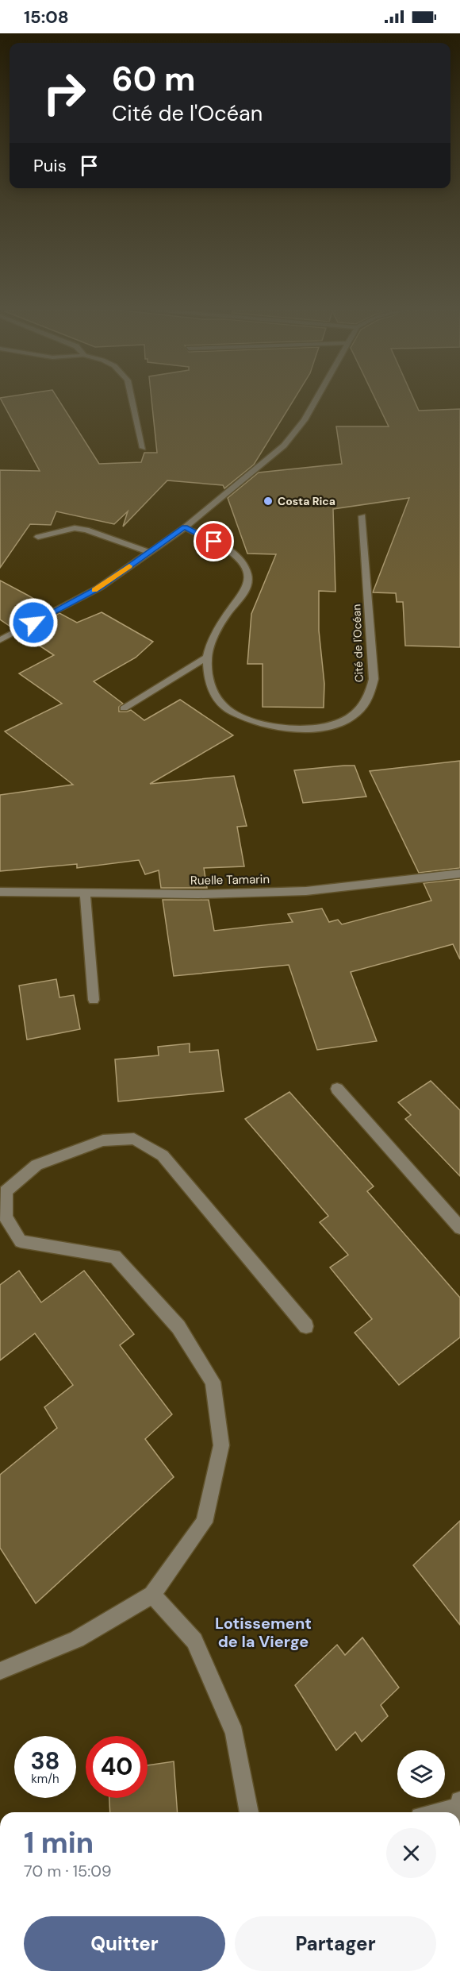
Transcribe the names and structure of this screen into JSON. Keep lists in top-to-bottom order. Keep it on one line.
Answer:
{"streets":{"street":["Cité de l'Océan","Ruelle Tamarin"]},"districts":["Lotissement de la Vierge"],"places":["Costa Rica"],"page":{"status":"15:08","turn":["60 m","Cité de l'Océan"],"then":"Puis","speed":"38 km/h","limit":"40","heading":["1 min","70 m · 15:09"],"buttons":["Quitter","Partager"]}}
